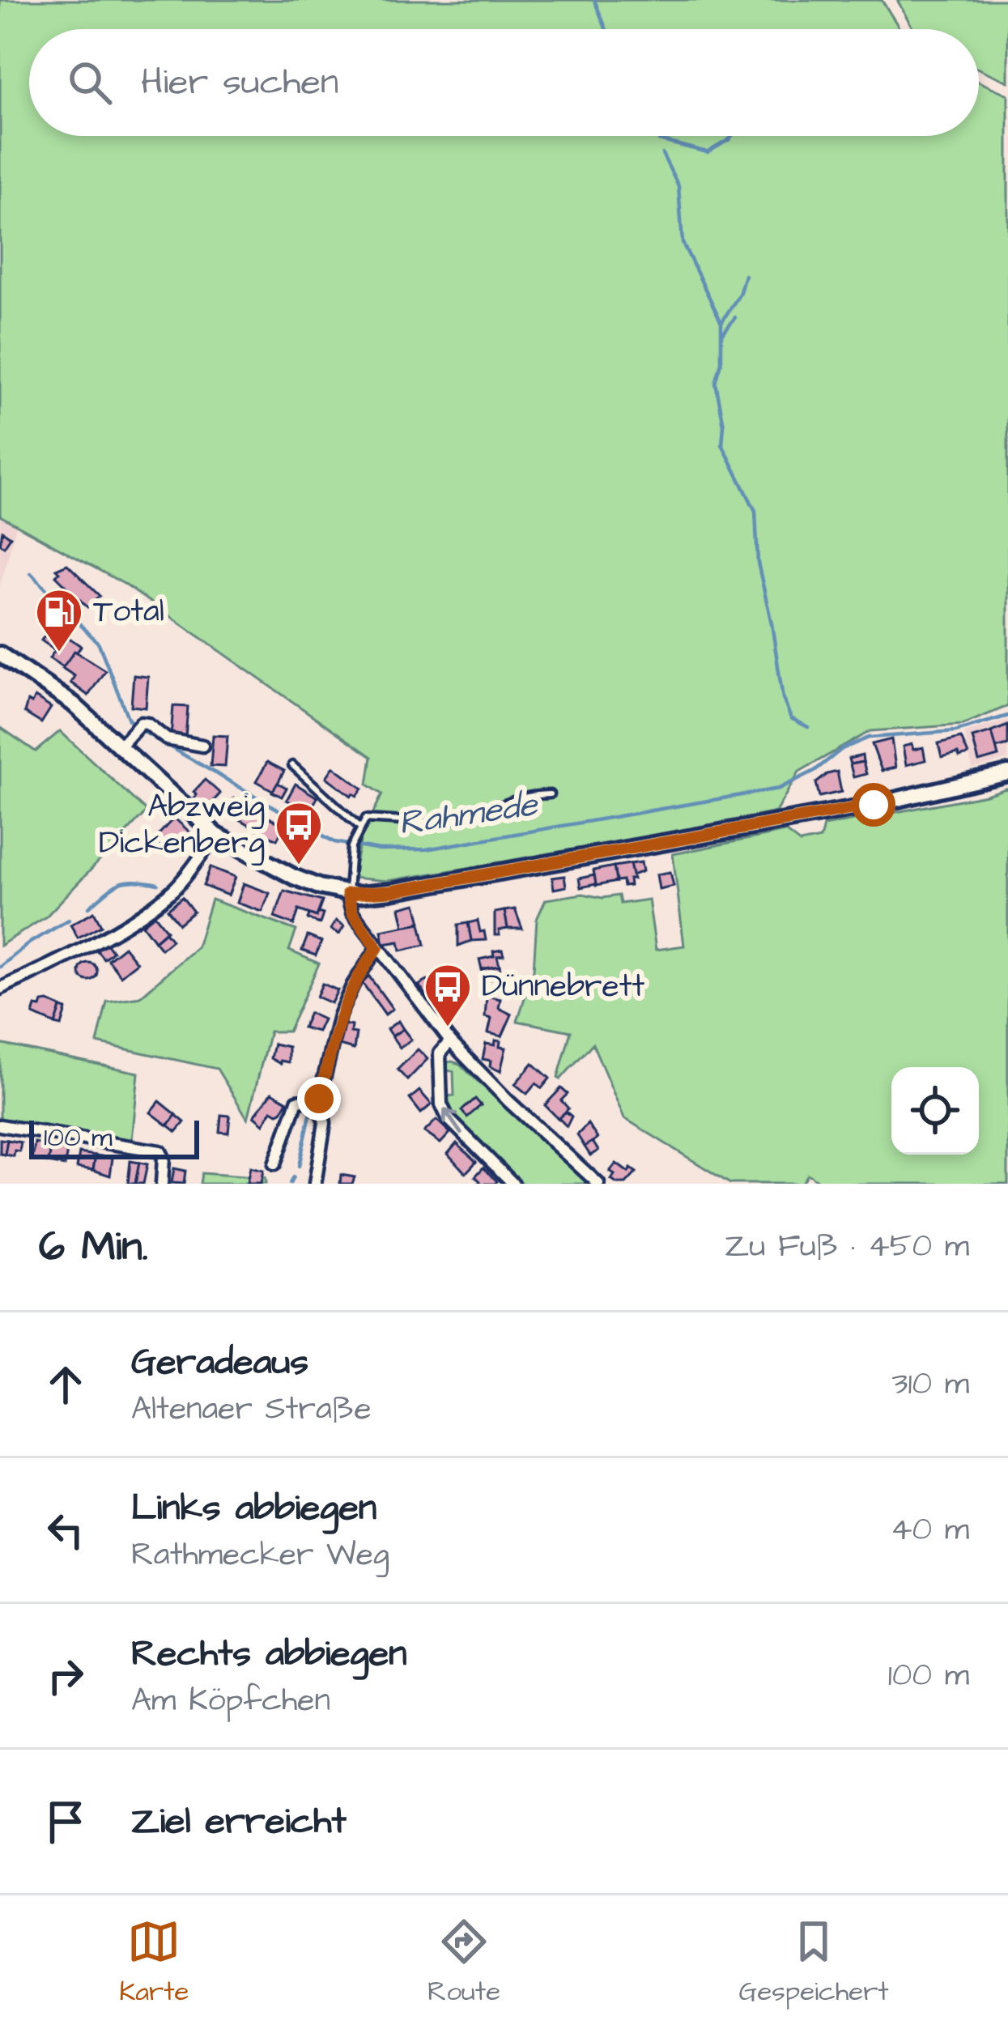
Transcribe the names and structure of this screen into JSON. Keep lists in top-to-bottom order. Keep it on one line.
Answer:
{"water":["Rahmede"],"places":{"fuel station":["Total"],"bus stop":["Abzweig Dickenberg","Dünnebrett"]},"scale_bar":"100 m","page":{"search":"Hier suchen","scale":"100 m","heading":["6 Min.","Zu Fuß · 450 m"],"list":[["Geradeaus","Altenaer Straße","310 m"],["Links abbiegen","Rathmecker Weg","40 m"],["Rechts abbiegen","Am Köpfchen","100 m"],"Ziel erreicht"],"nav":["Karte","Route","Gespeichert"]}}
